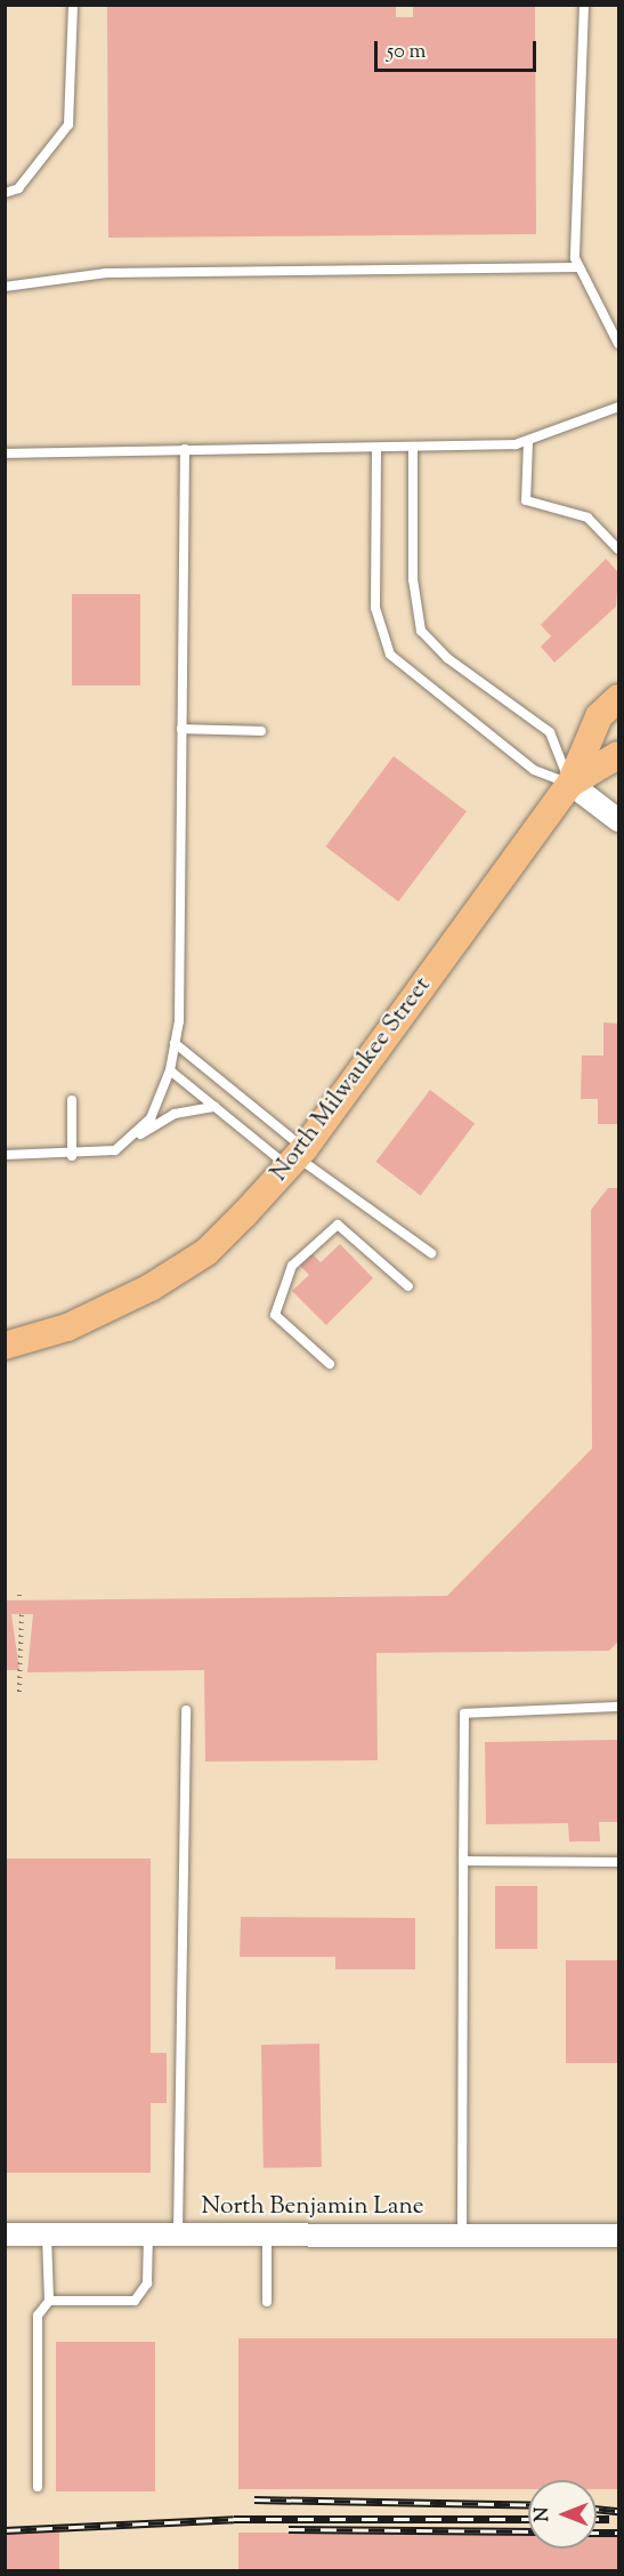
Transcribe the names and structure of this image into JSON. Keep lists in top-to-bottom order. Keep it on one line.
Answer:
{"streets":{"main road":["North Milwaukee Street"],"street":["North Benjamin Lane"]},"scale_bar":"50 m","north":"left"}
